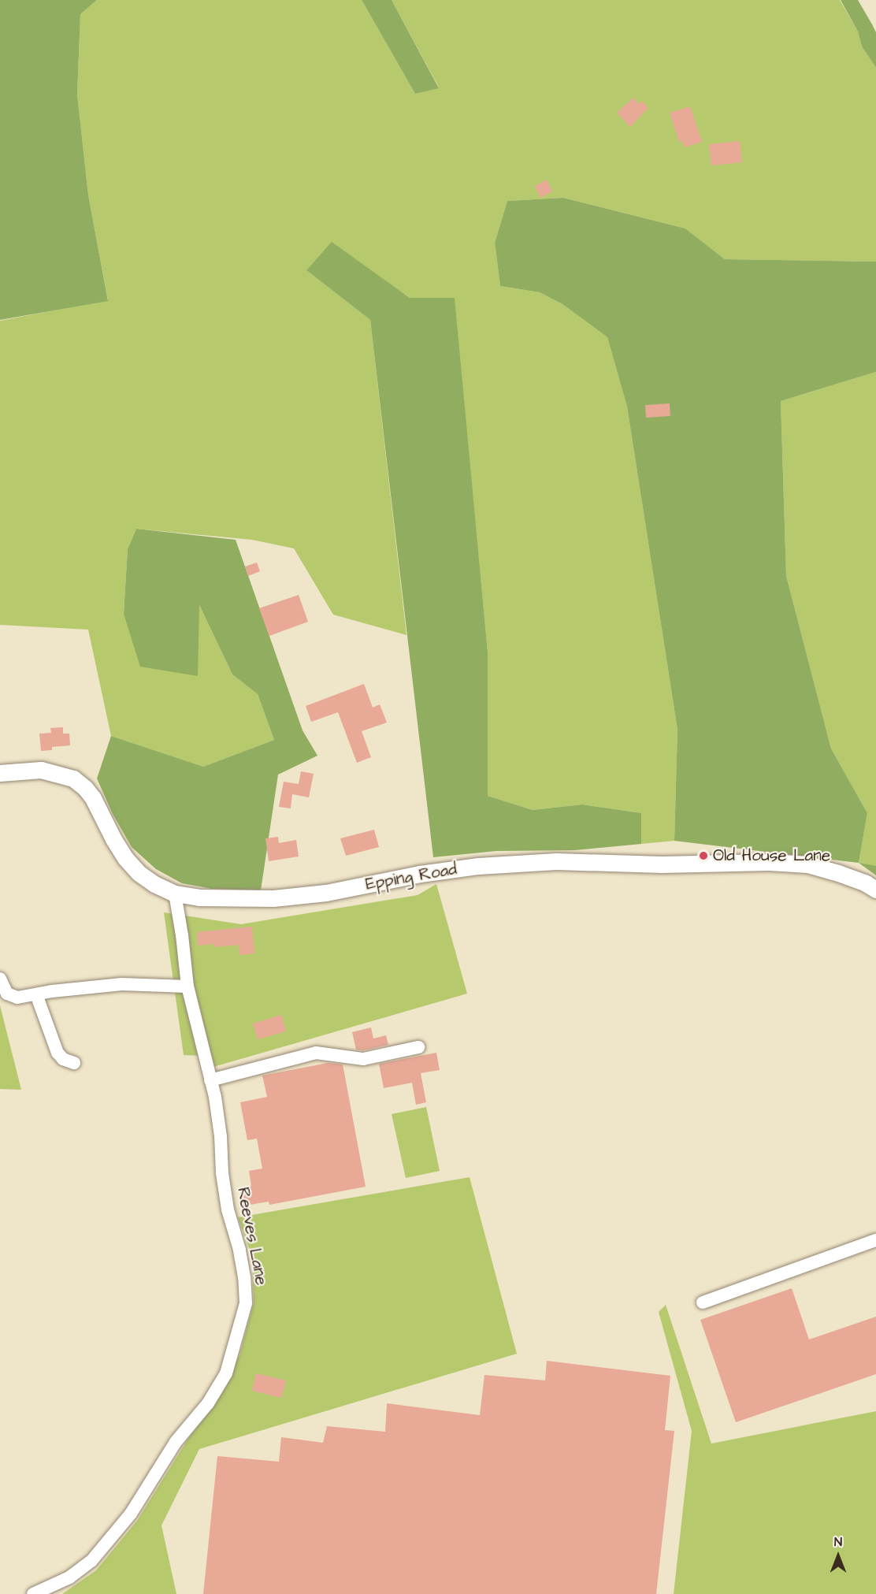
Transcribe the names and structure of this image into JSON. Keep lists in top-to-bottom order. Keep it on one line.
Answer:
{"streets":{"main road":["Epping Road"],"street":["Reeves Lane"]},"crossings":[["Epping Road","Reeves Lane"]],"places":["Old House Lane"],"north":"top"}
